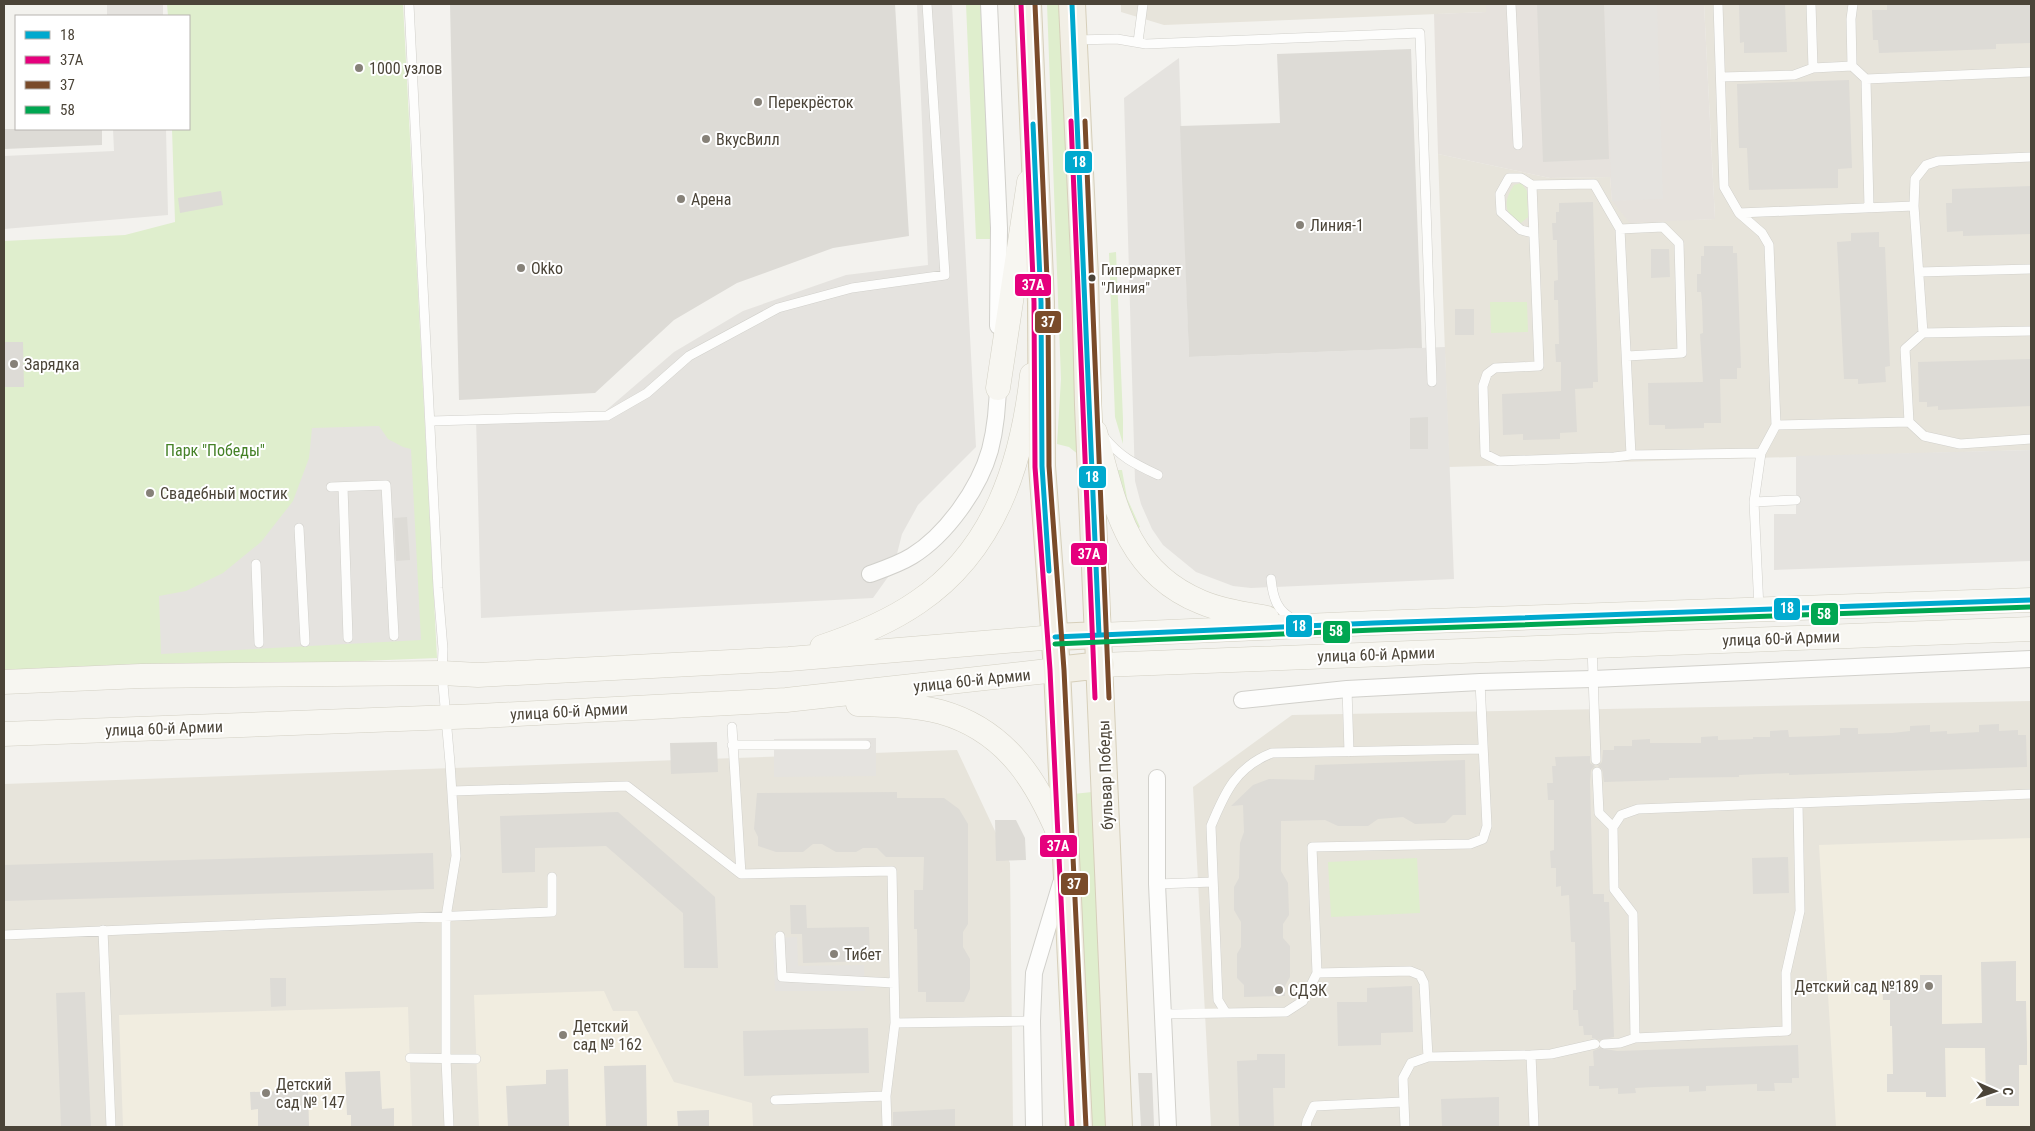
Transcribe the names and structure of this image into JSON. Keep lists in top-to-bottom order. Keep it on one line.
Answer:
{"streets":{"main road":["улица 60-й Армии","бульвар Победы"]},"crossings":[["улица 60-й Армии","бульвар Победы"]],"parks":["Парк \"Победы\""],"places":["1000 узлов","Перекрёсток","ВкусВилл","Арена","Линия-1","Okko","Гипермаркет \"Линия\"","Зарядка","Свадебный мостик","Тибет","Детский сад №189","СДЭК","Детский сад № 162","Детский сад № 147"],"lines":["transit line 18","transit line 37А","transit line 37","transit line 58"],"legend":["18","37А","37","58"],"north":"right"}
